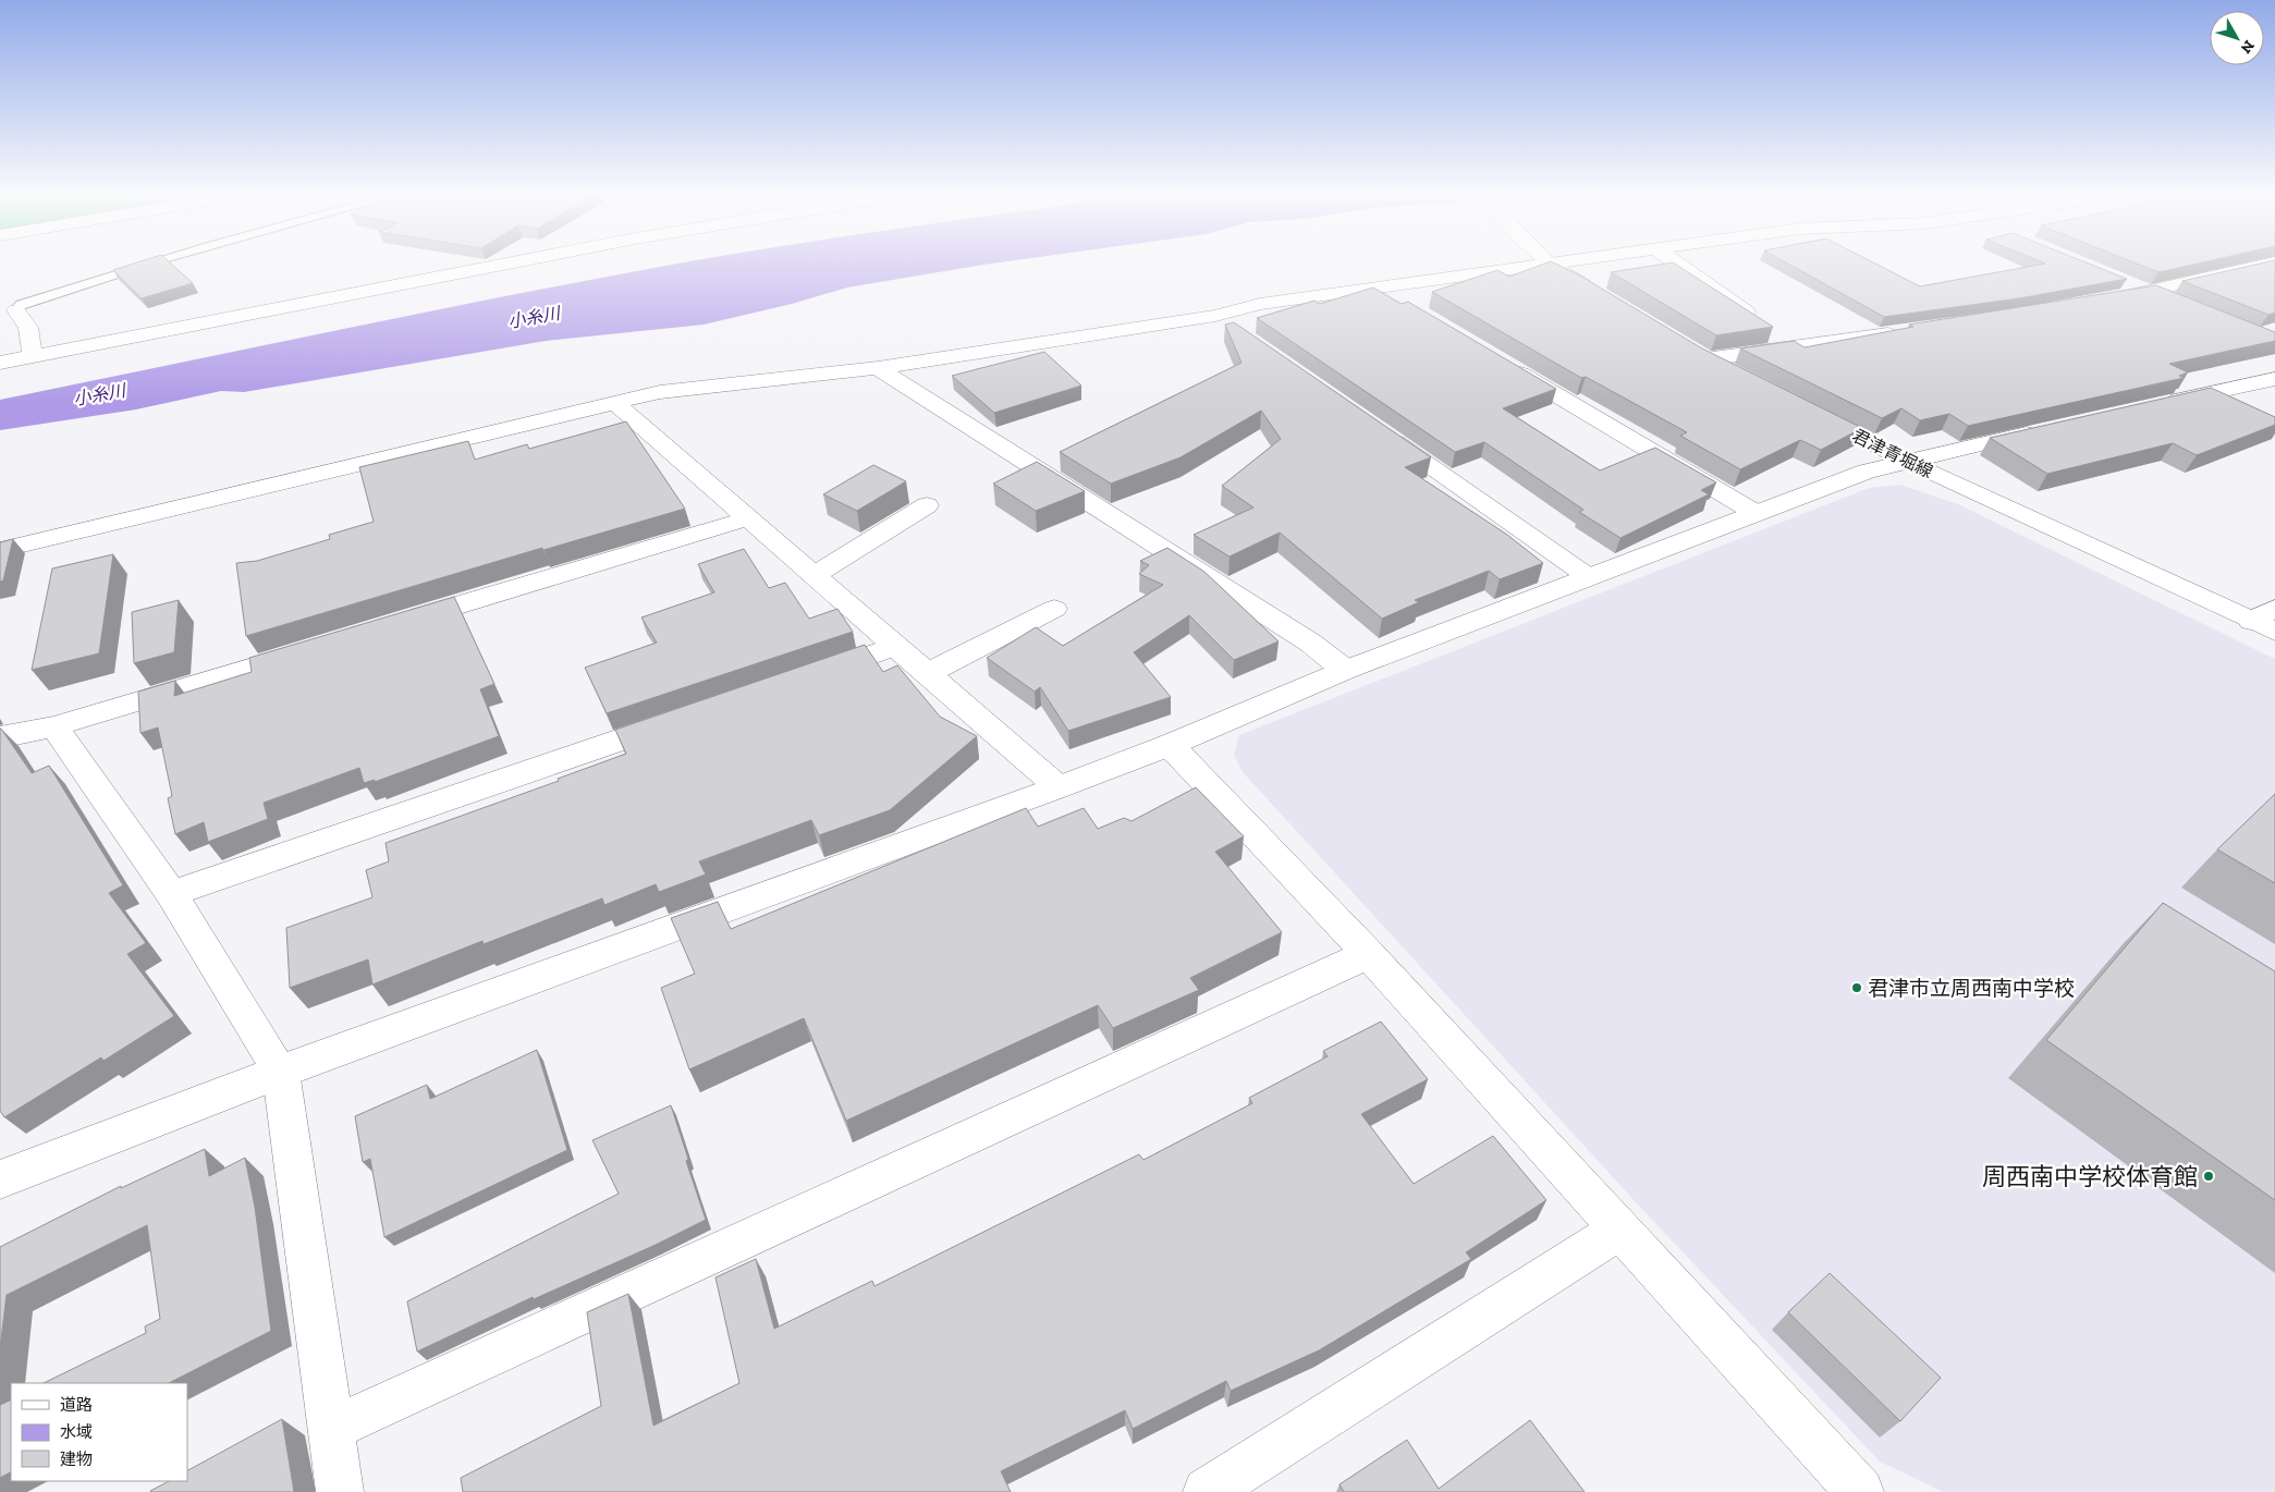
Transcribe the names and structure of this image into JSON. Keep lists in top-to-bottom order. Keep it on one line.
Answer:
{"streets":{"street":["君津青堀線"]},"water":["小糸川"],"places":["君津市立周西南中学校","周西南中学校体育館"],"legend":["道路","水域","建物"],"north":"bottom right"}
